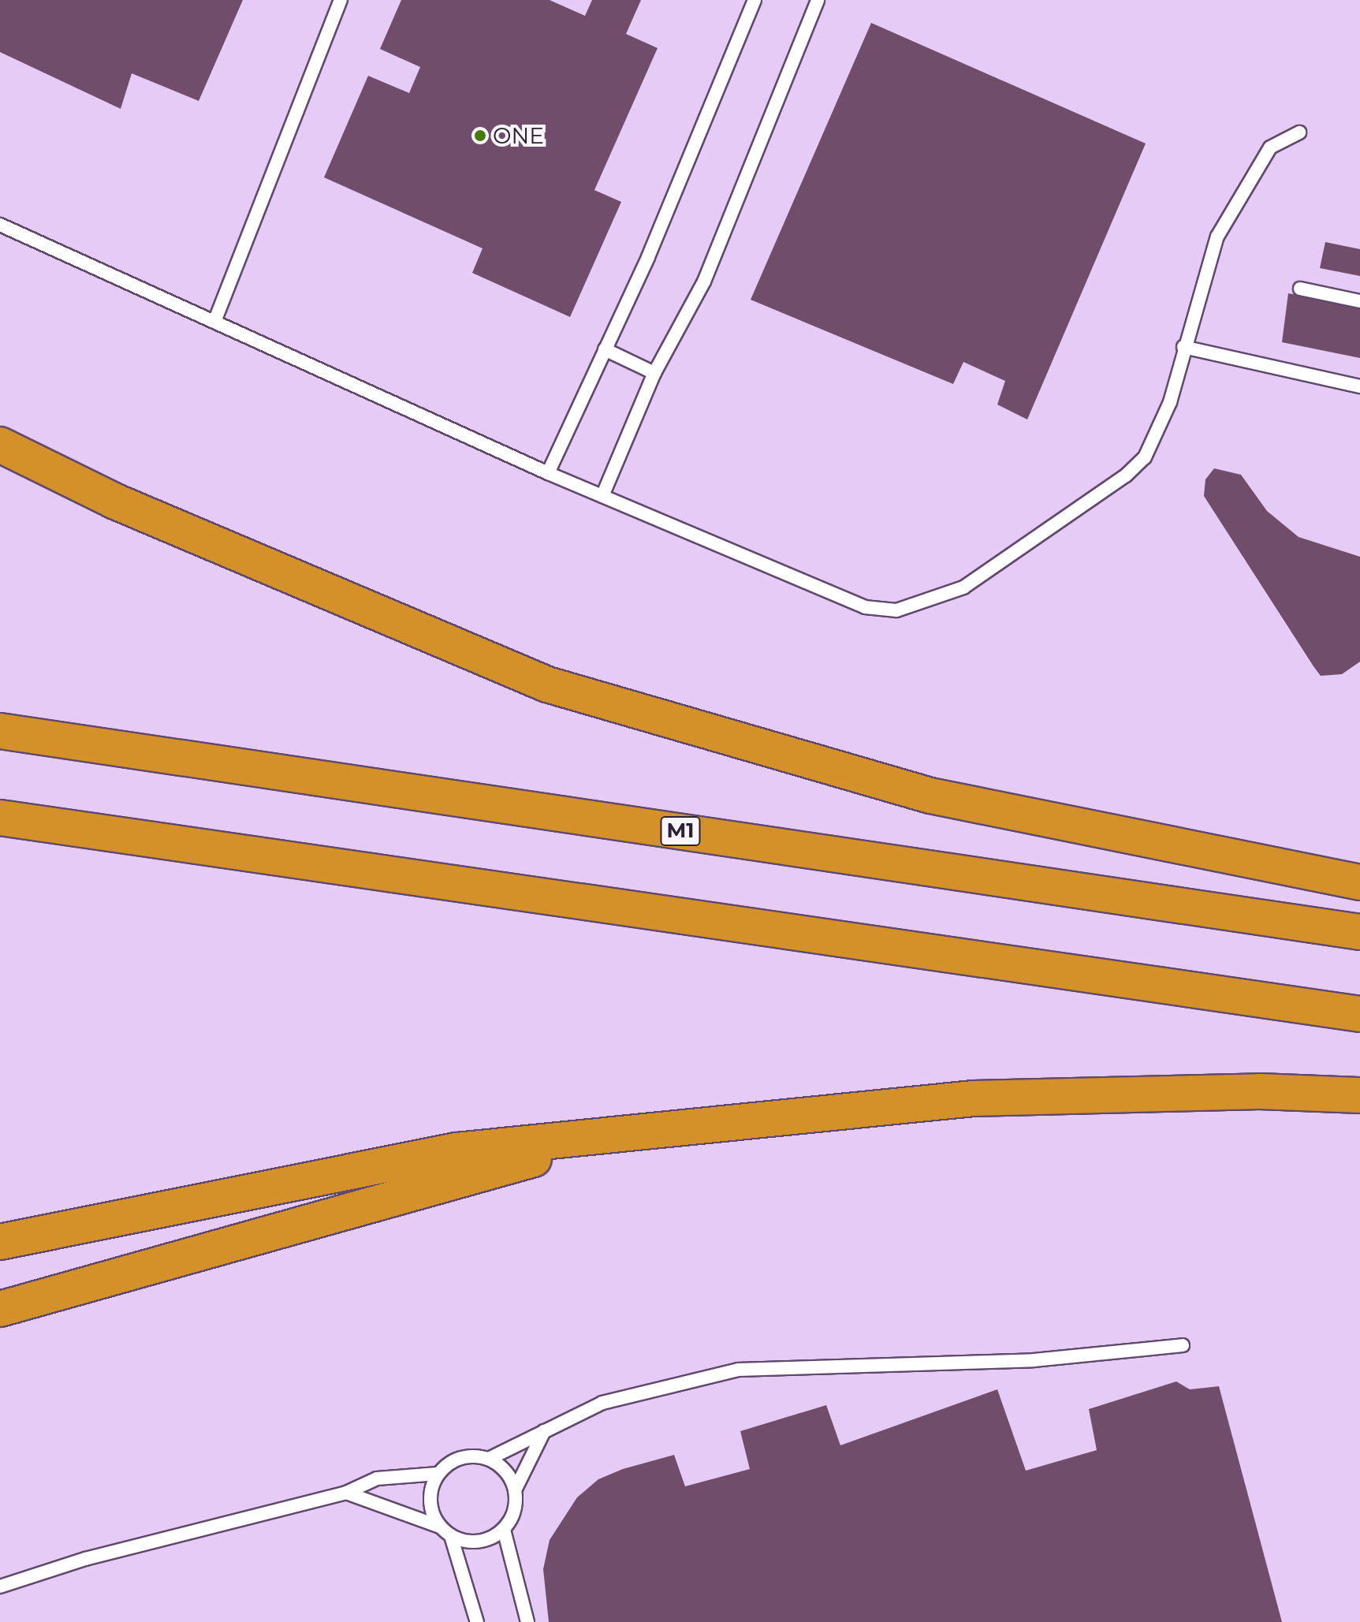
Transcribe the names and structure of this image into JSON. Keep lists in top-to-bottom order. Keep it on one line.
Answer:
{"streets":{"highway":["M1"]},"places":["ONE"]}
